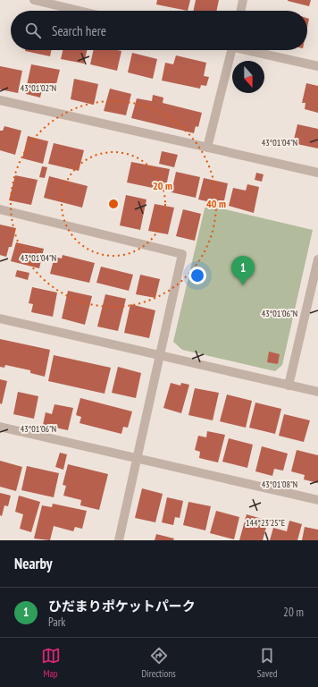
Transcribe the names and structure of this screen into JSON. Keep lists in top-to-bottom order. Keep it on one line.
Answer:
{"north":"bottom","page":{"search":"Search here","pins":"1","heading":"Nearby","list":[{"mark":"1","name":"ひだまりポケットパーク","note":"Park","value":"20 m"}],"nav":["Map","Directions","Saved"]},"coordinates":["43°01'02\"N","43°01'04\"N","43°01'06\"N","43°01'08\"N","144°23'25\"E"],"rings":["20 m","40 m"]}
